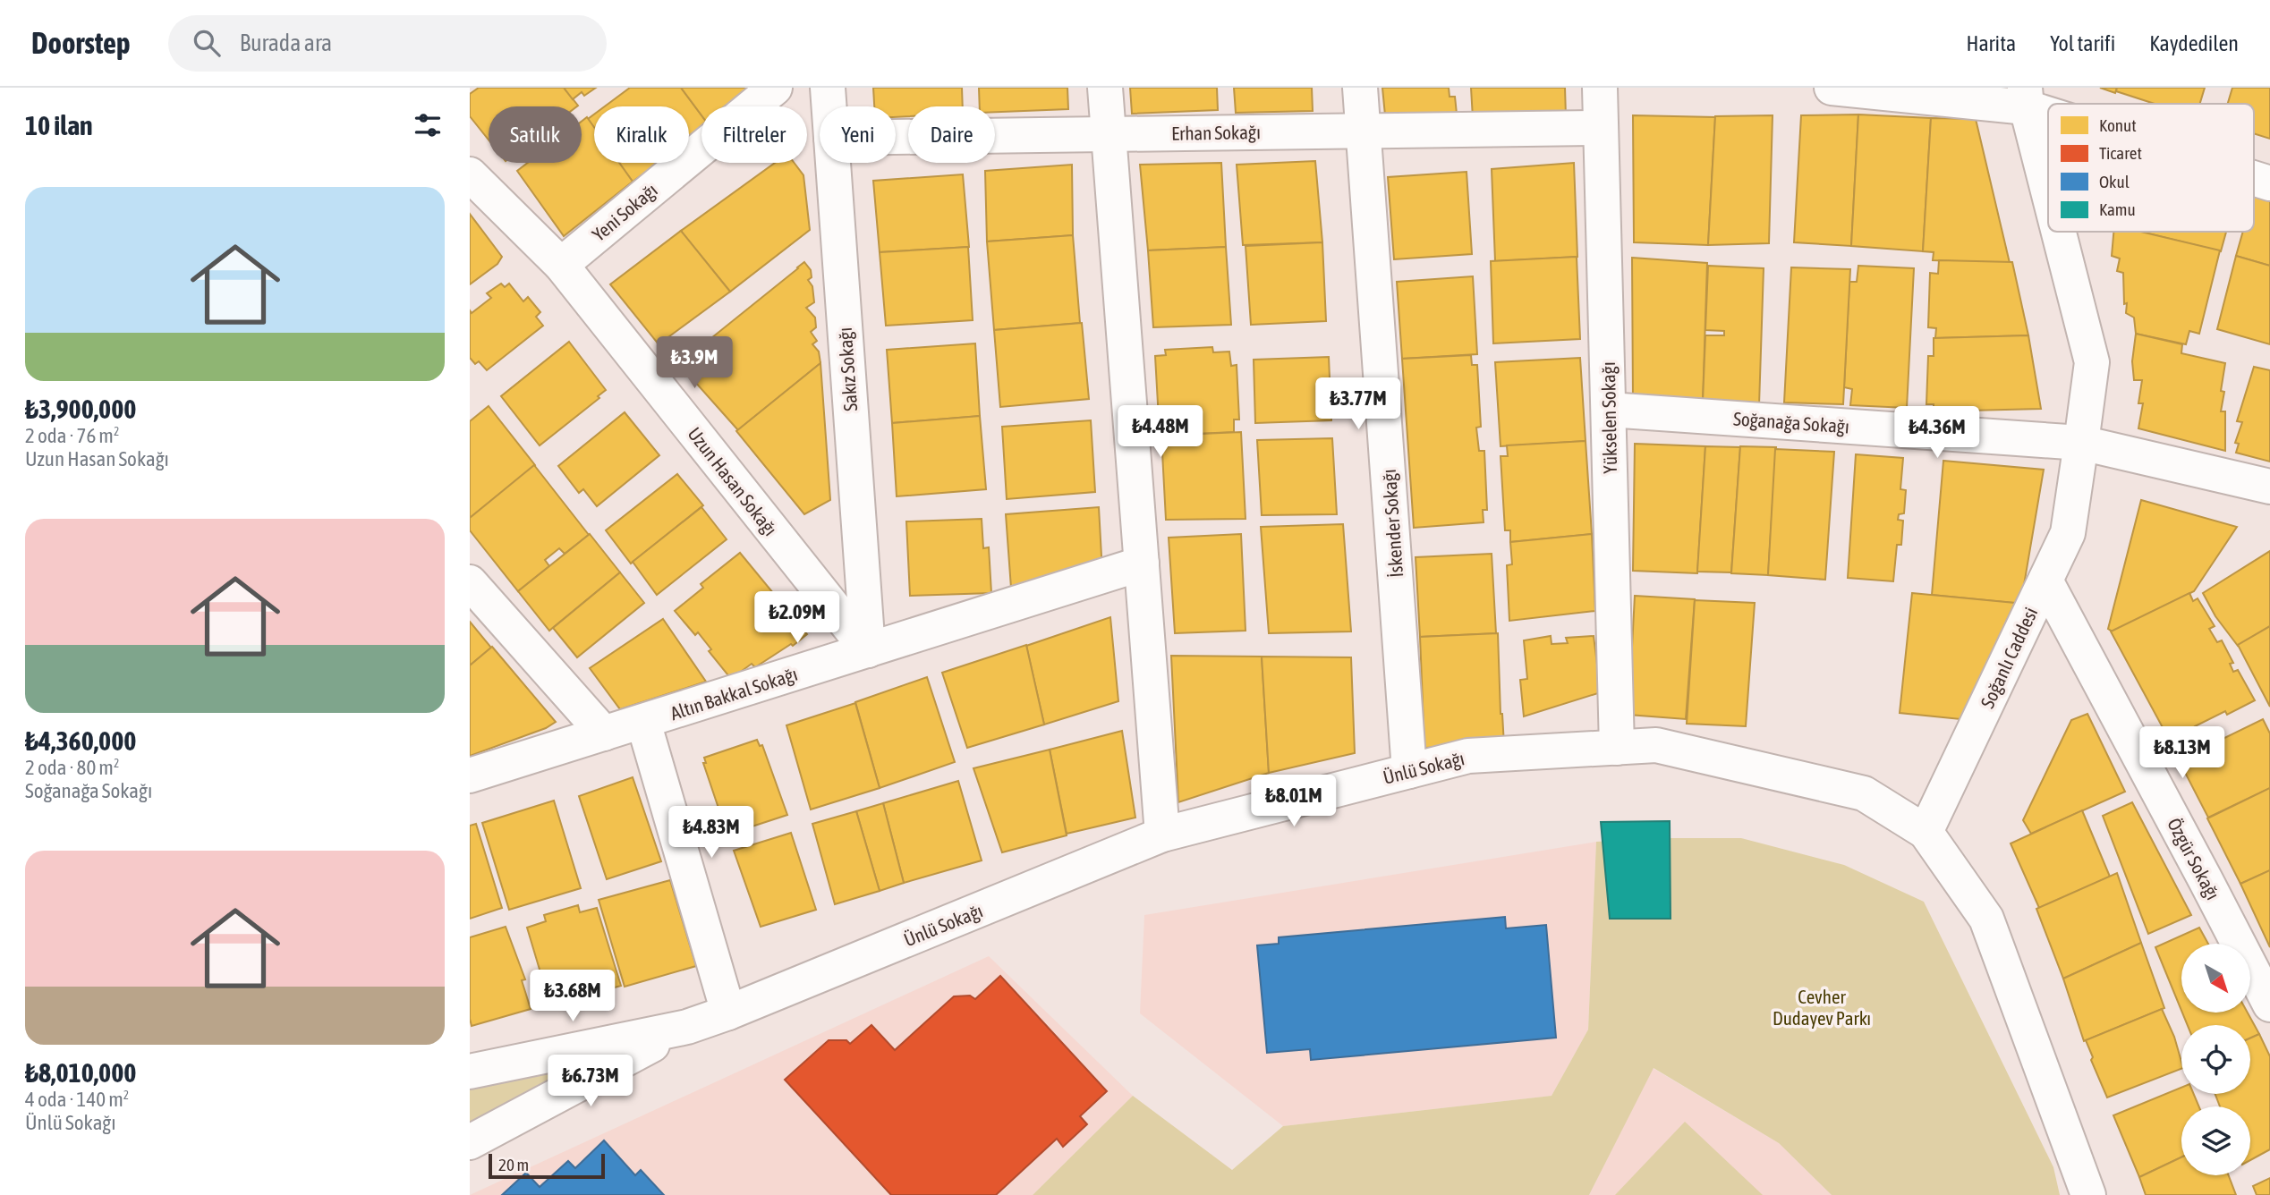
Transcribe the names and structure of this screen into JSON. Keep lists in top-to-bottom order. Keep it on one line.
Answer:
{"streets":{"street":["Erhan Sokağı","Yeni Sokağı","Sakız Sokağı","Yükselen Sokağı","Soğanağa Sokağı","Uzun Hasan Sokağı","İskender Sokağı","Soğanlı Caddesi","Altın Bakkal Sokağı","Ünlü Sokağı","Özgür Sokağı"]},"crossings":[["Erhan Sokağı","Yükselen Sokağı"],["Erhan Sokağı","İskender Sokağı"],["Yeni Sokağı","Uzun Hasan Sokağı"],["Sakız Sokağı","Uzun Hasan Sokağı"],["Sakız Sokağı","Altın Bakkal Sokağı"],["Yükselen Sokağı","Soğanağa Sokağı"],["Yükselen Sokağı","Ünlü Sokağı"],["Soğanağa Sokağı","Soğanlı Caddesi"],["Uzun Hasan Sokağı","Altın Bakkal Sokağı"],["İskender Sokağı","Ünlü Sokağı"],["Soğanlı Caddesi","Ünlü Sokağı"],["Soğanlı Caddesi","Özgür Sokağı"]],"parks":["Cevher Dudayev Parkı"],"legend":["Konut","Ticaret","Okul","Kamu"],"scale_bar":"20 m","north":"bottom right","page":{"header":"Doorstep","search":"Burada ara","nav":["Harita","Yol tarifi","Kaydedilen"],"heading":"10 ilan","chip":["Satılık","Kiralık","Filtreler","Yeni","Daire"],"list":[{"name":"₺3,900,000","note":"2 oda · 76 m² · Uzun Hasan Sokağı"},{"name":"₺4,360,000","note":"2 oda · 80 m² · Soğanağa Sokağı"},{"name":"₺8,010,000","note":"4 oda · 140 m² · Ünlü Sokağı"}],"price":["₺3.9M","₺3.77M","₺4.48M","₺4.36M","₺2.09M","₺8.13M","₺8.01M","₺4.83M","₺3.68M","₺6.73M"],"scale":"20 m"}}
